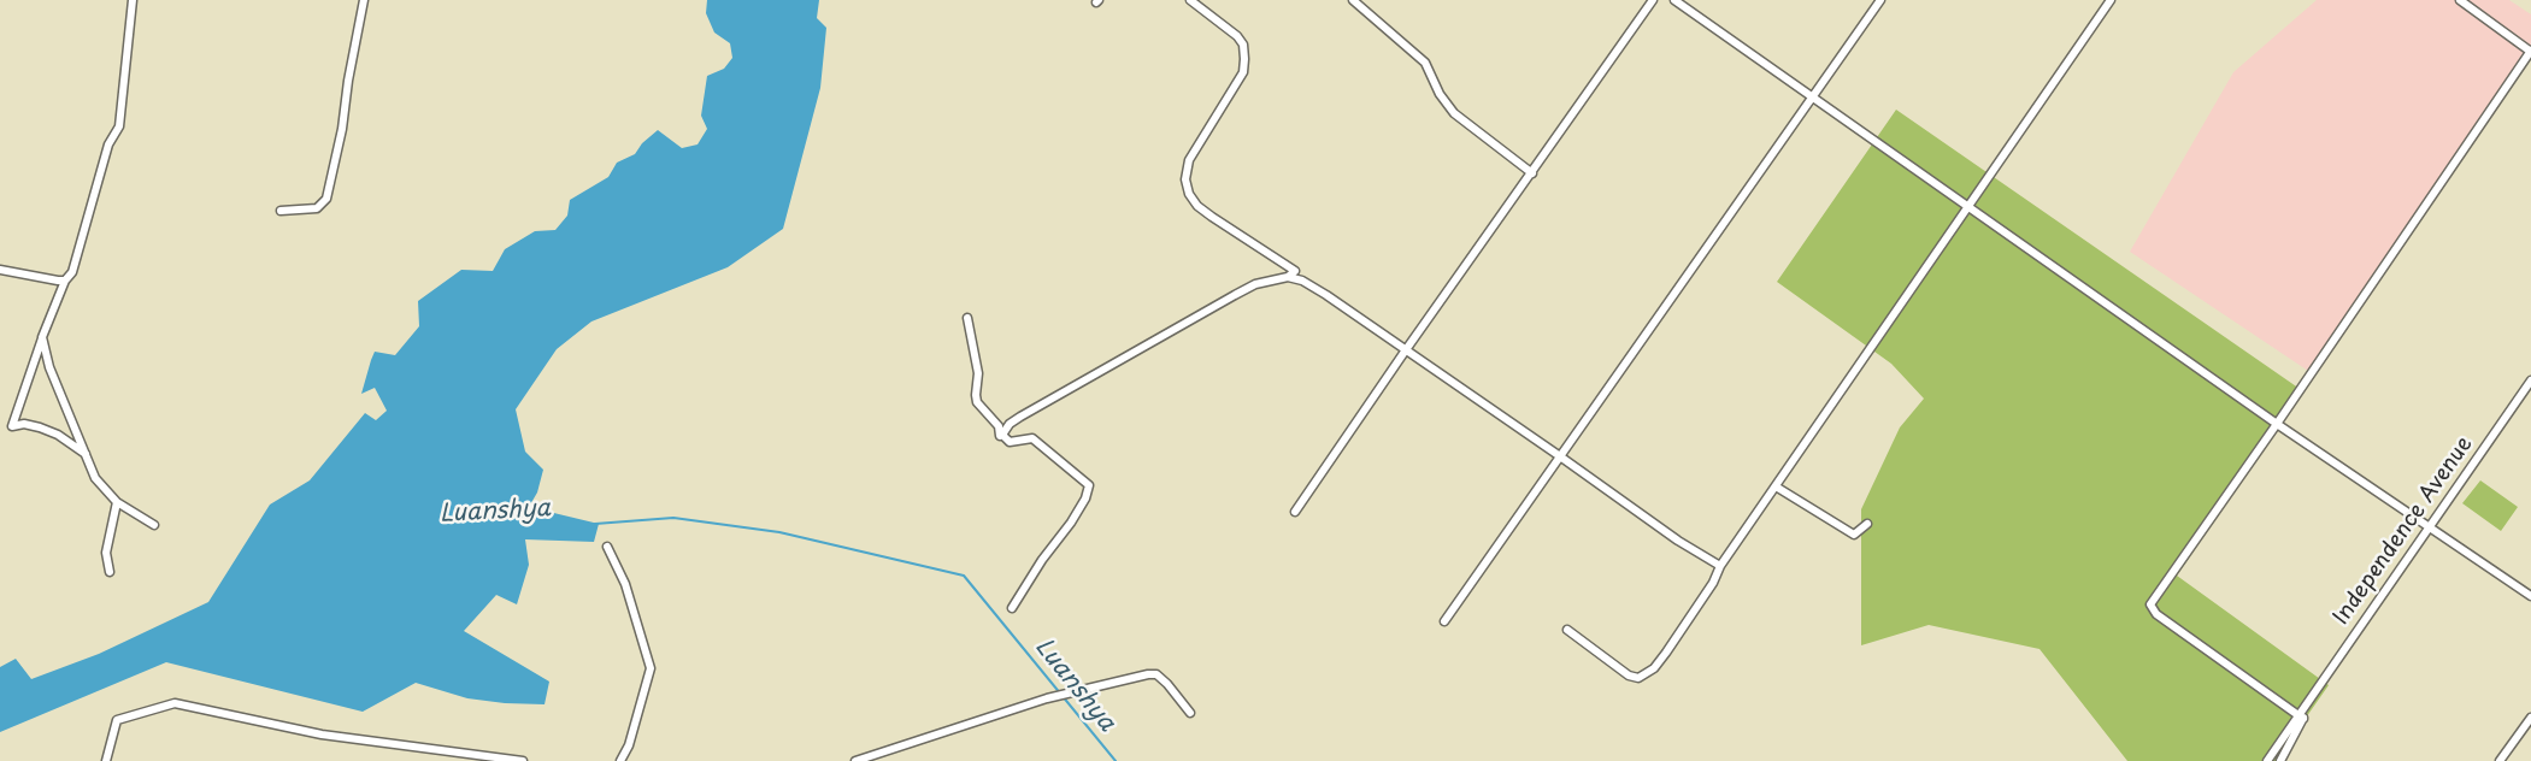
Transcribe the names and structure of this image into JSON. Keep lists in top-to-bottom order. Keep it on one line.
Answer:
{"streets":{"street":["Independence Avenue"]},"water":["Luanshya"]}
